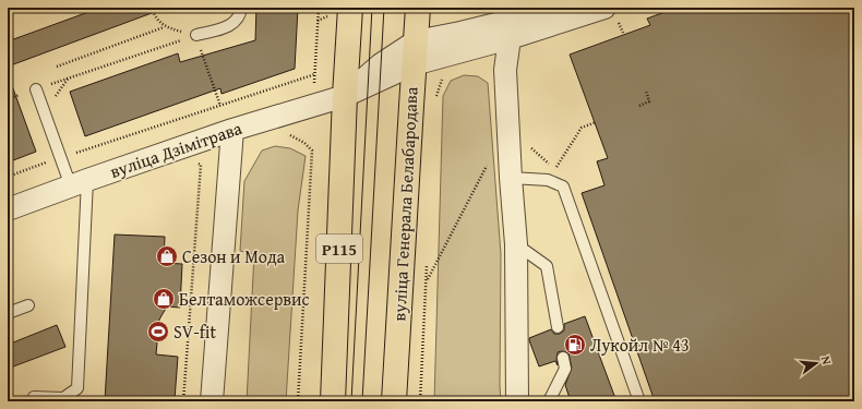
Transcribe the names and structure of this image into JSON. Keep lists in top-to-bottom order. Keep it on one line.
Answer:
{"streets":{"main road":["вуліца Генерала Белабародава","Р115"],"street":["вуліца Дзімітрава"]},"crossings":[["вуліца Дзімітрава","вуліца Генерала Белабародава"],["вуліца Дзімітрава","Р115"]],"places":{"shop":["Сезон и Мода","Белтаможсервис"],"sports":["SV-fit"],"fuel station":["Лукойл № 43"]},"north":"right"}
